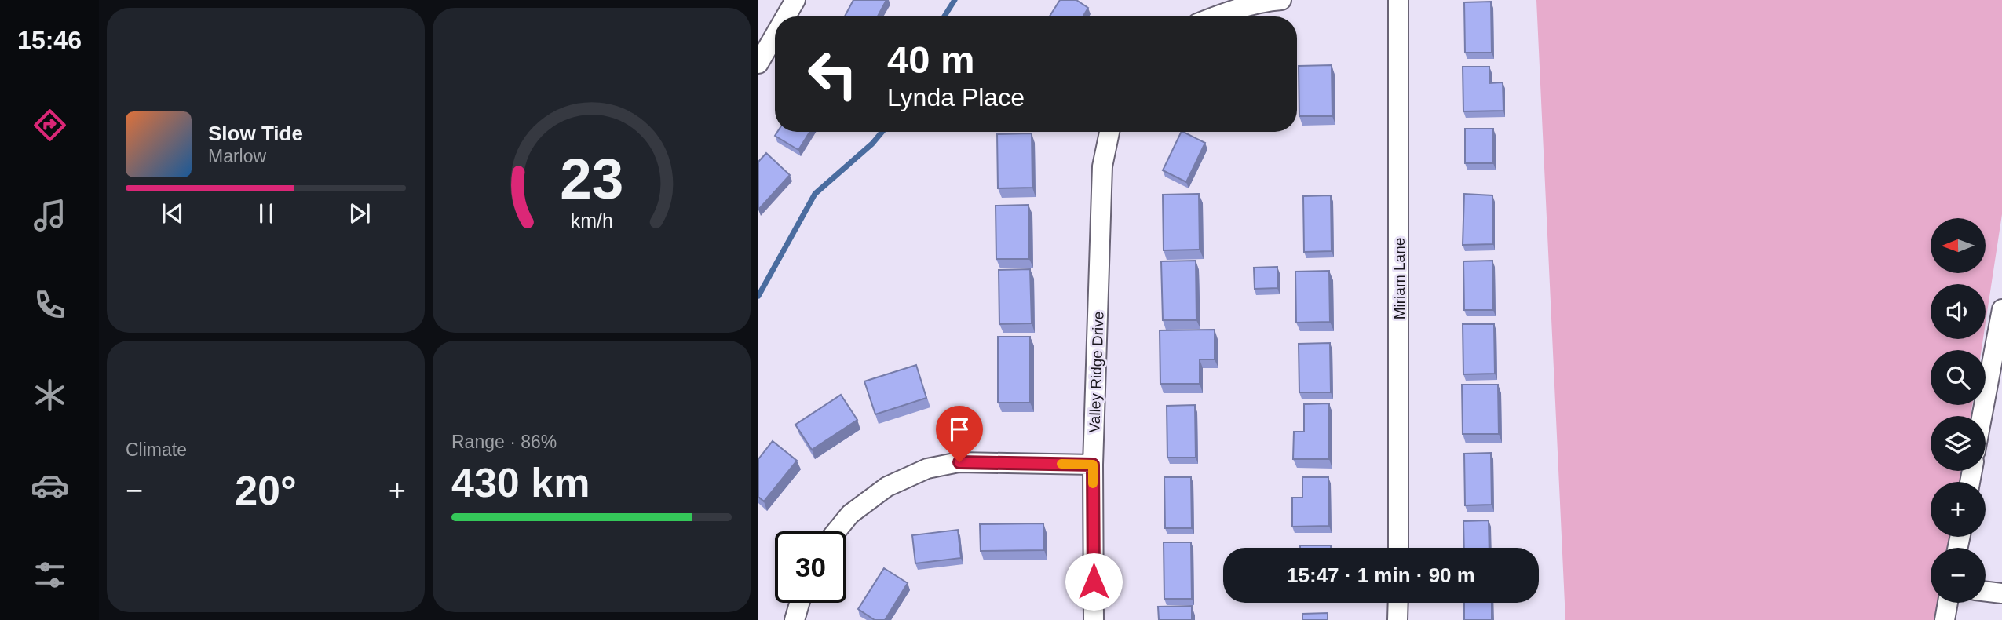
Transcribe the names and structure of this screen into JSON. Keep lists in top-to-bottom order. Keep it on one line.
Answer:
{"streets":{"street":["Miriam Lane","Valley Ridge Drive"]},"north":"left","page":{"tabs":"15:46","turn":["40 m","Lynda Place"],"song":["Slow Tide","Marlow"],"map_buttons":["+","−"],"tile":["Climate",["Range · 86%","430 km"]],"heat":["−","20°","+"],"limit":"30","trip":"15:47 · 1 min · 90 m","gauge":["23","km/h"]}}
